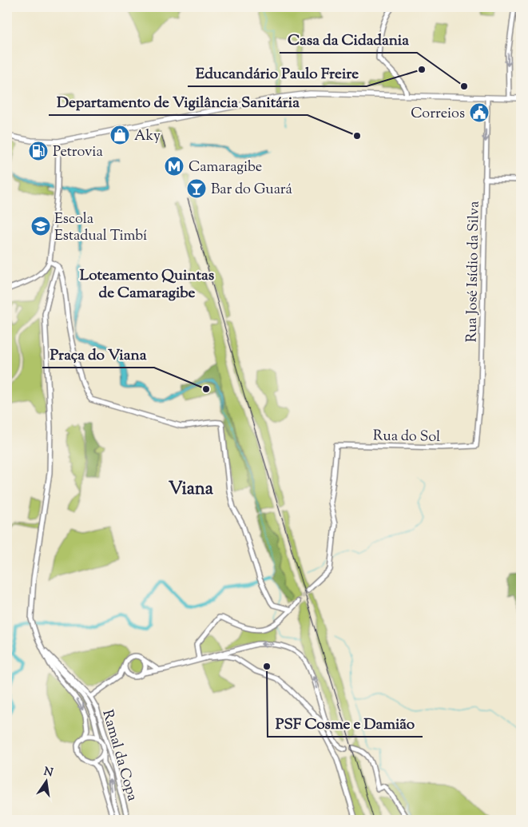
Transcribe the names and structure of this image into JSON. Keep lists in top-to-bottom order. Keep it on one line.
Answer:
{"streets":{"street":["Rua José Isídio da Silva","Rua do Sol","Ramal da Copa"]},"crossings":[["Rua José Isídio da Silva","Rua do Sol"]],"districts":["Loteamento Quintas de Camaragibe","Viana"],"places":{"other":["Educandário Paulo Freire","Casa da Cidadania","Departamento de Vigilância Sanitária","Praça do Viana","PSF Cosme e Damião"],"public building":["Correios"],"shop":["Aky"],"fuel station":["Petrovia"],"metro station":["Camaragibe"],"bar":["Bar do Guará"],"school or university":["Escola Estadual Timbí"]},"north":"top"}
